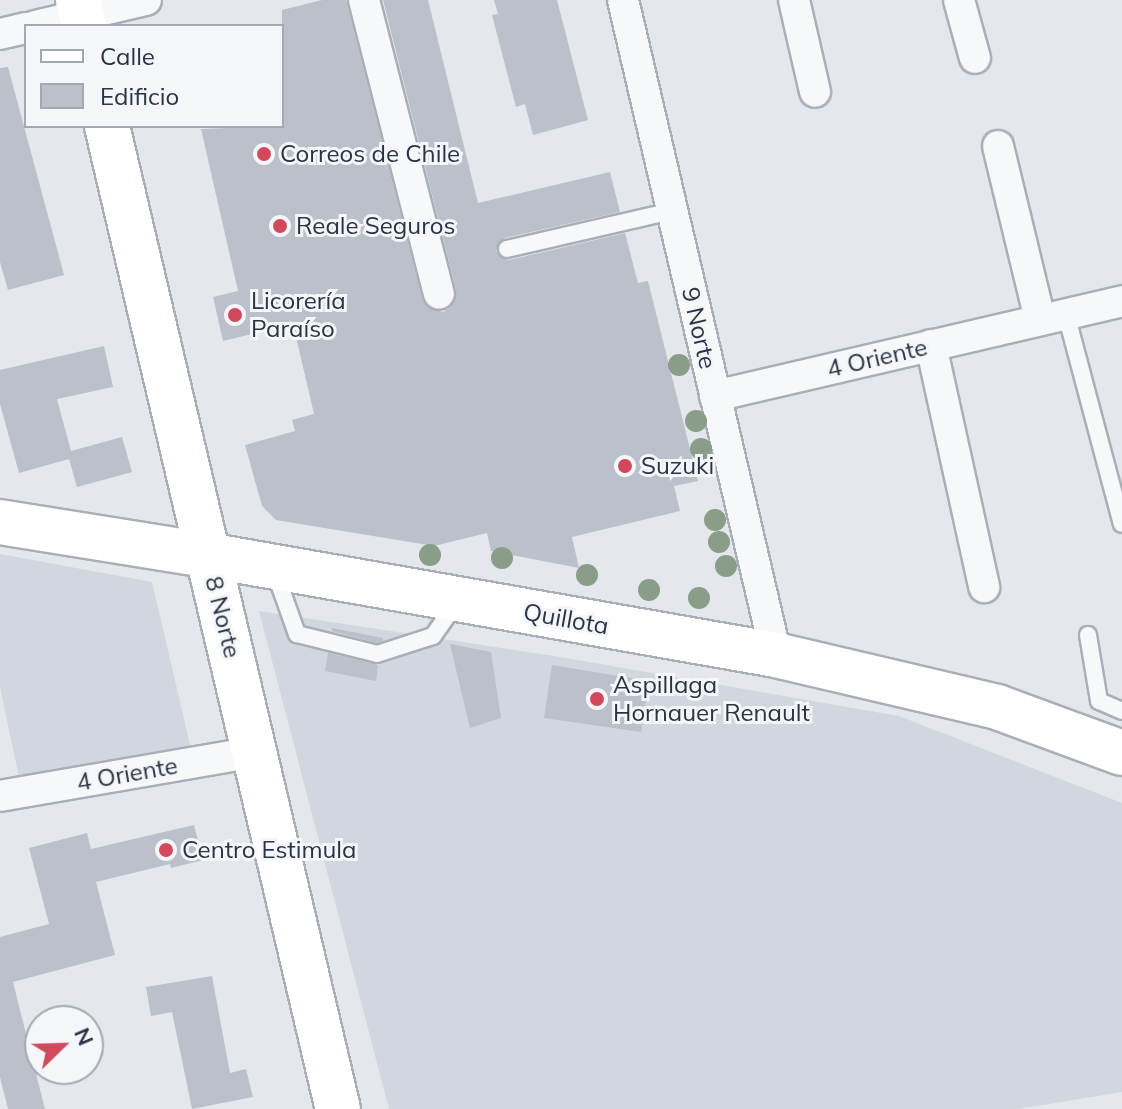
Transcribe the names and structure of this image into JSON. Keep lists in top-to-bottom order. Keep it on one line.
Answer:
{"streets":{"main road":["8 Norte","Quillota"],"street":["9 Norte","4 Oriente"]},"crossings":[["9 Norte","4 Oriente"],["9 Norte","Quillota"],["4 Oriente","8 Norte"],["8 Norte","Quillota"]],"places":["Correos de Chile","Reale Seguros","Licorería Paraíso","Suzuki","Aspillaga Hornauer Renault","Centro Estimula"],"legend":["Calle","Edificio"],"north":"top right"}
